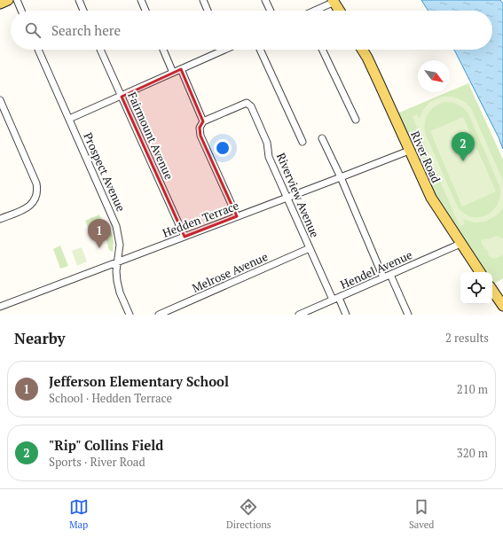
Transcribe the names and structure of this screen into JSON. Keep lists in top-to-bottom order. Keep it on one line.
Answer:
{"streets":{"main road":["River Road"],"street":["Fairmount Avenue","Prospect Avenue","Riverview Avenue","Hedden Terrace","Hendel Avenue","Melrose Avenue"]},"crossings":[["Fairmount Avenue","Hedden Terrace"],["River Road","Hedden Terrace"],["River Road","Hendel Avenue"],["Prospect Avenue","Hedden Terrace"],["Riverview Avenue","Hedden Terrace"],["Riverview Avenue","Hendel Avenue"],["Riverview Avenue","Melrose Avenue"]],"north":"bottom right","page":{"search":"Search here","pins":["2","1"],"heading":["Nearby","2 results"],"list":[{"mark":"1","name":"Jefferson Elementary School","note":"School · Hedden Terrace","value":"210 m"},{"mark":"2","name":"\"Rip\" Collins Field","note":"Sports · River Road","value":"320 m"}],"nav":["Map","Directions","Saved"]}}
